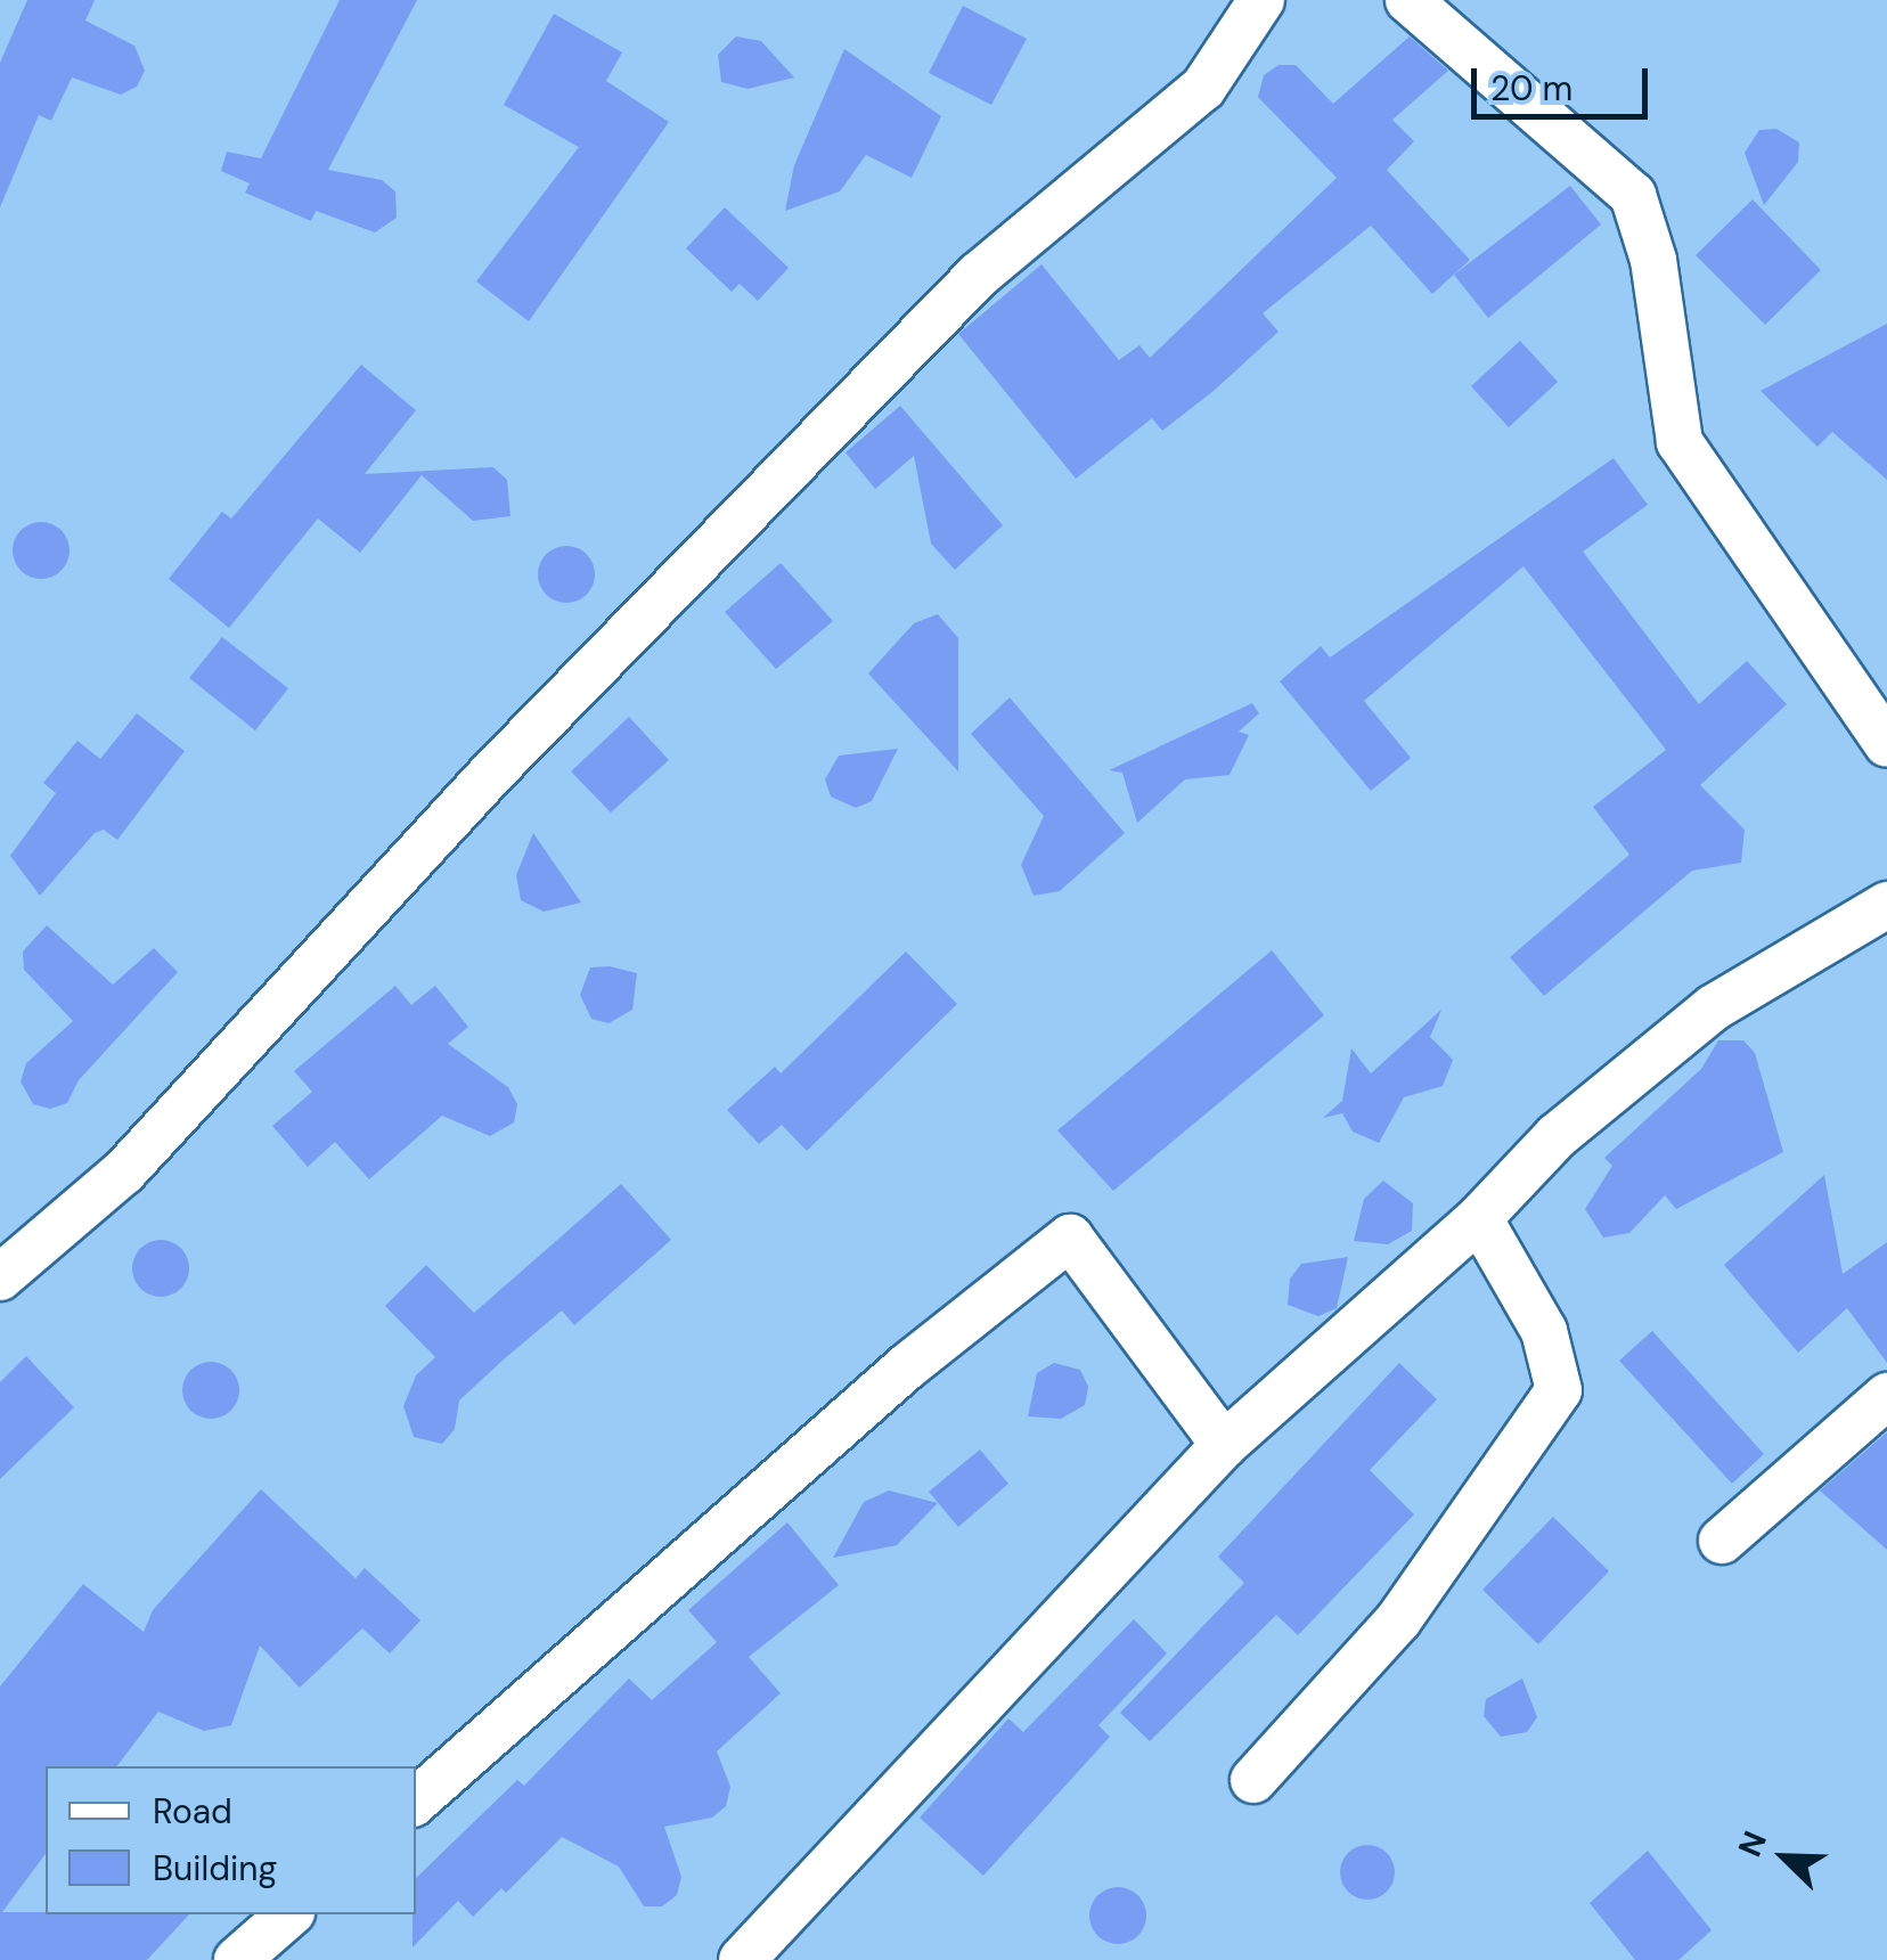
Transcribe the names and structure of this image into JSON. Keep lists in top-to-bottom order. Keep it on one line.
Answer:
{"legend":["Road","Building"],"scale_bar":"20 m","north":"top left"}
